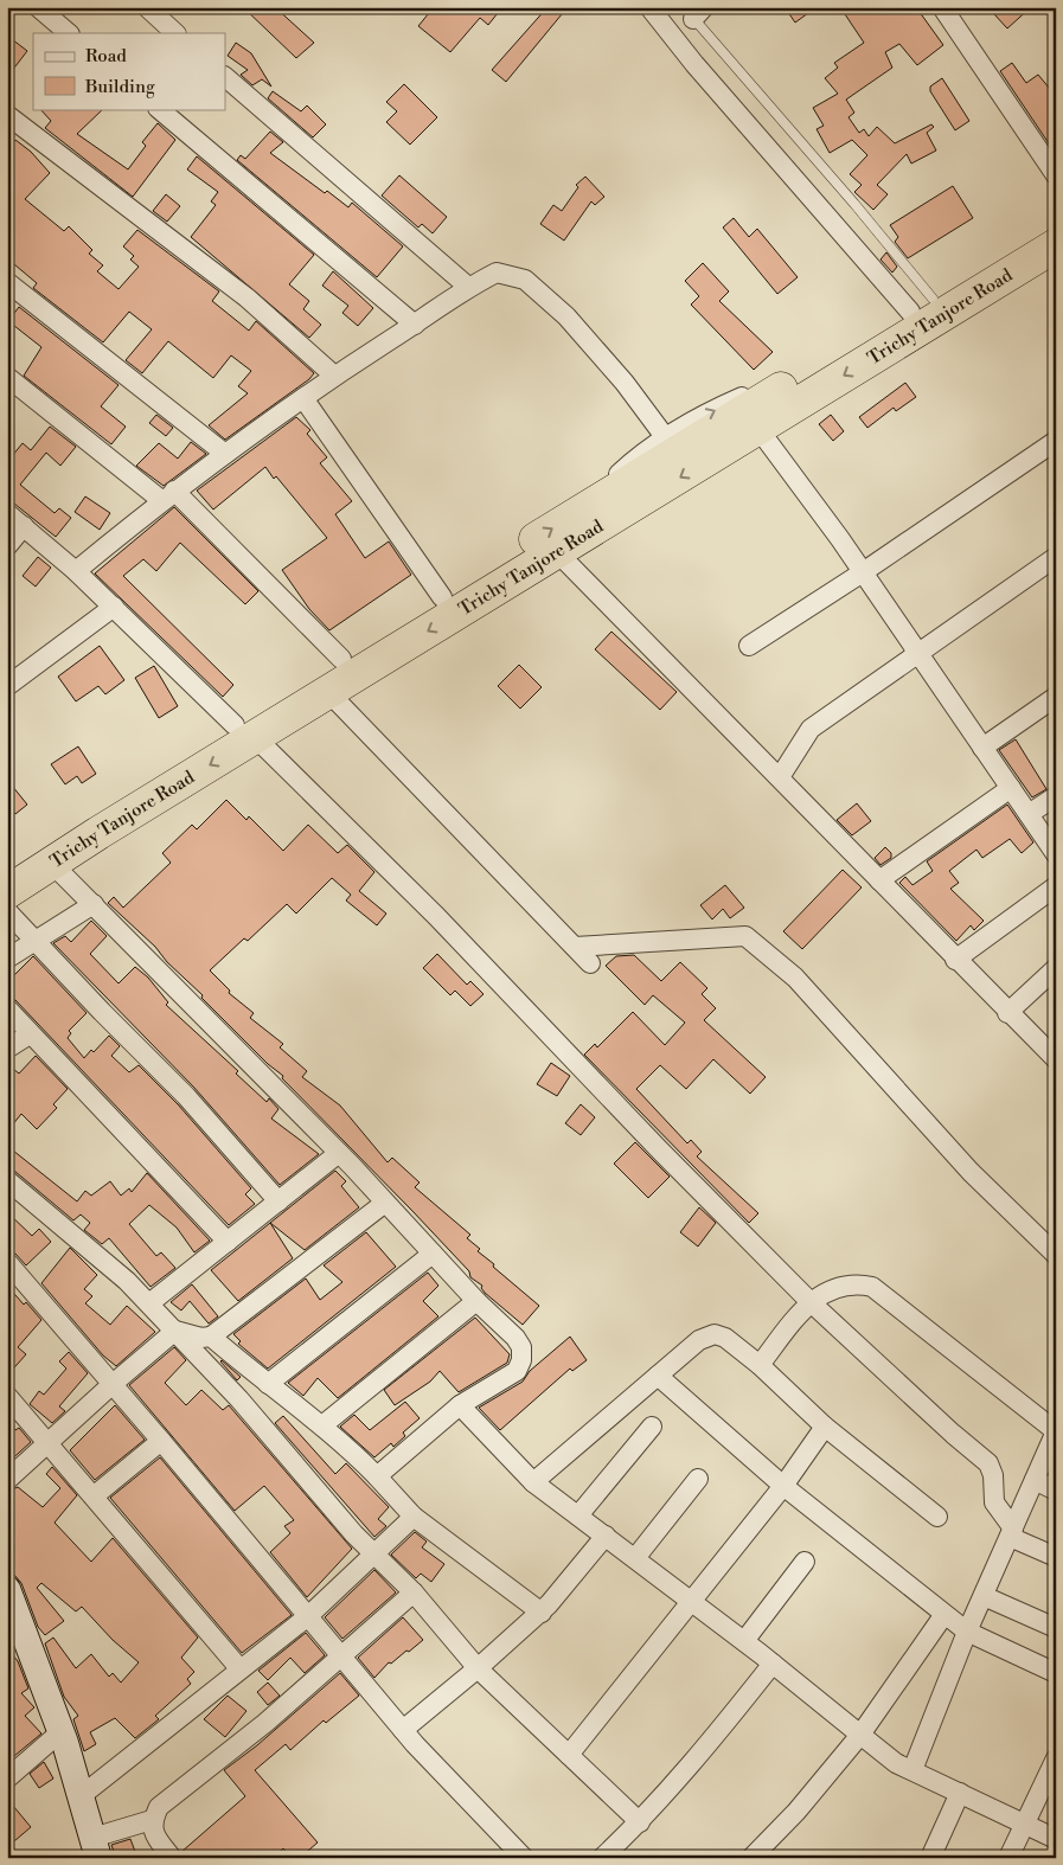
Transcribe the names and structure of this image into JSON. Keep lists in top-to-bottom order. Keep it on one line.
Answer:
{"streets":{"highway":["Trichy Tanjore Road"]},"legend":["Road","Building"]}
